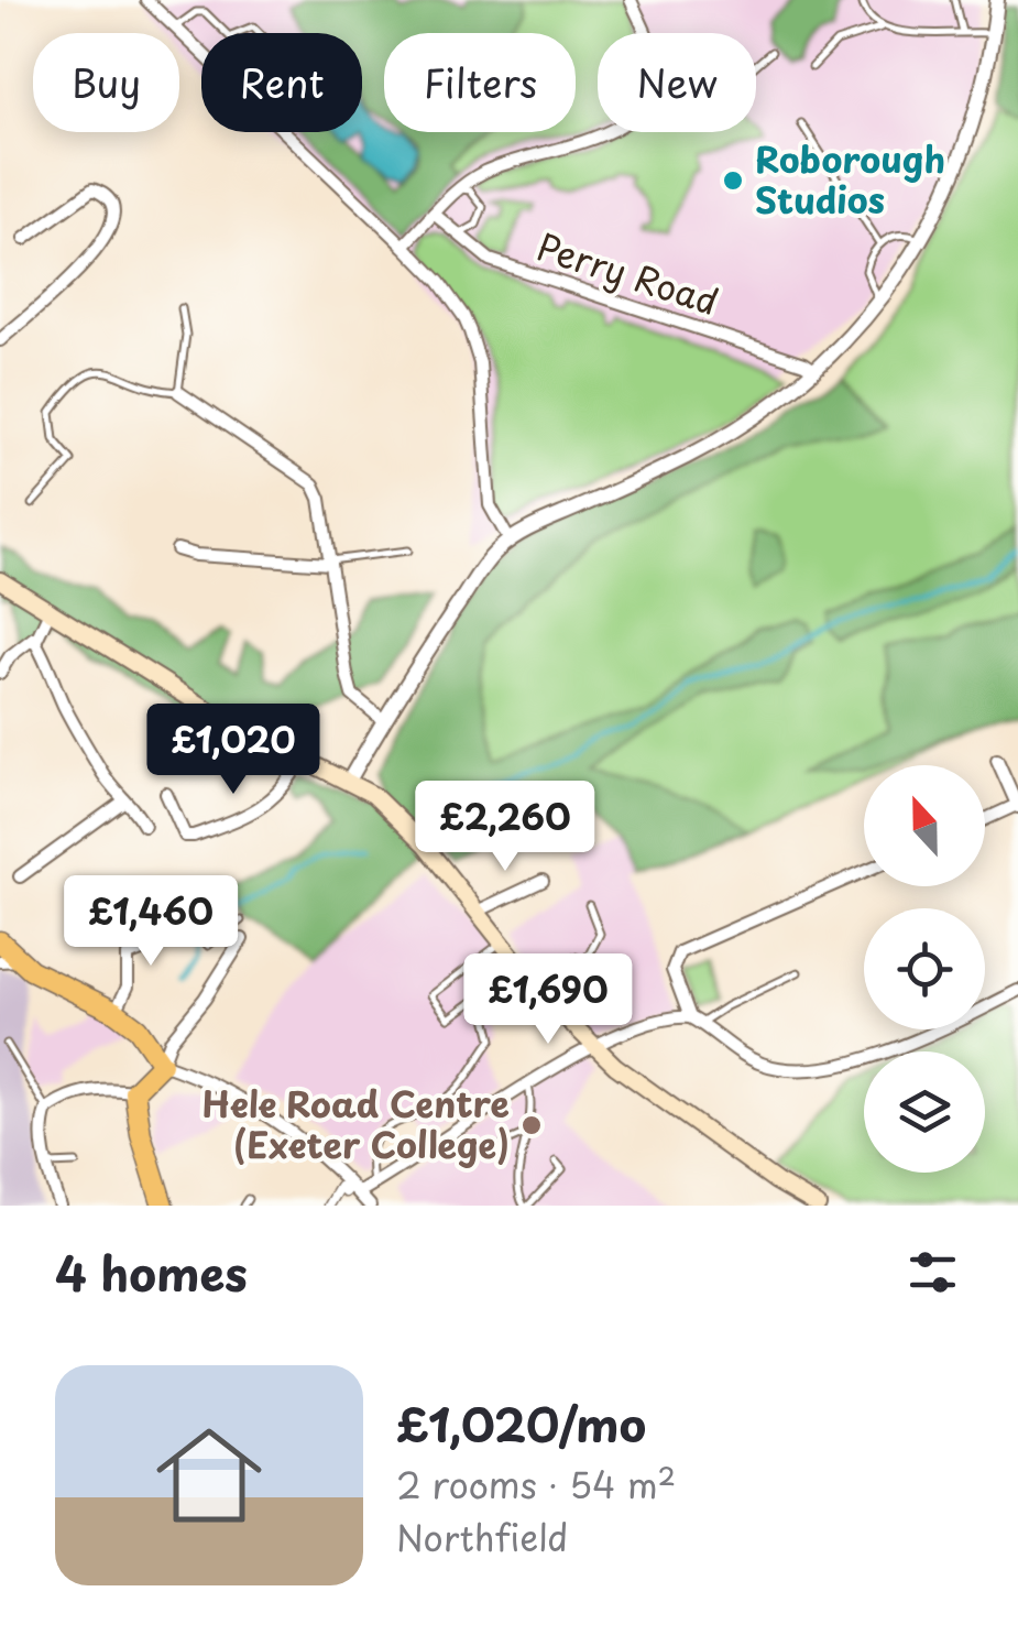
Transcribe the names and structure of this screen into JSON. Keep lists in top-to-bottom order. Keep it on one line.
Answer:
{"streets":{"street":["Perry Road"]},"places":["Roborough Studios","Hele Road Centre (Exeter College)"],"north":"top","page":{"chip":["Buy","Rent","Filters","New"],"price":["£1,020","£2,260","£1,460","£1,690"],"heading":"4 homes","list":[{"name":"£1,020/mo","note":"2 rooms · 54 m² · Northfield"}]}}
